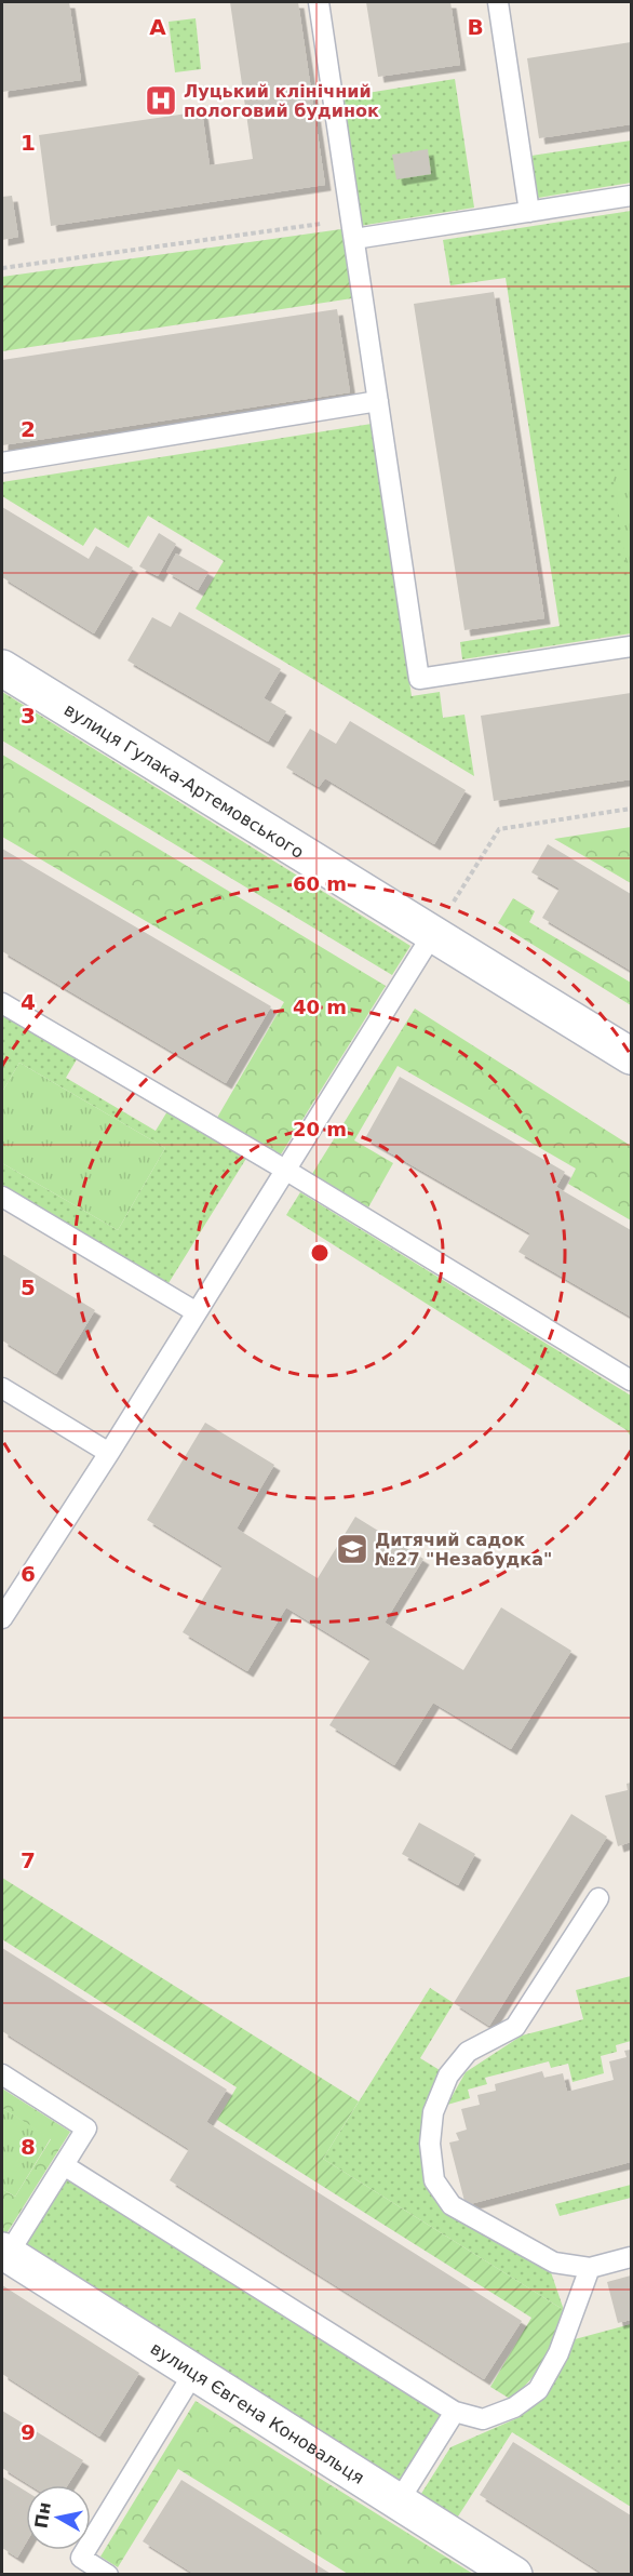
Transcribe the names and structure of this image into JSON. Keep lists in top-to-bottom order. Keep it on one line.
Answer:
{"streets":{"street":["вулиця Гулака-Артемовського","вулиця Євгена Коновальця"]},"places":{"hospital":["Луцький клінічний пологовий будинок"],"school or university":["Дитячий садок №27 \"Незабудка\""]},"north":"left","grid":{"columns":["A","B"],"rows":["1","2","3","4","5","6","7","8","9"]},"rings":["60 m","40 m","20 m"]}
